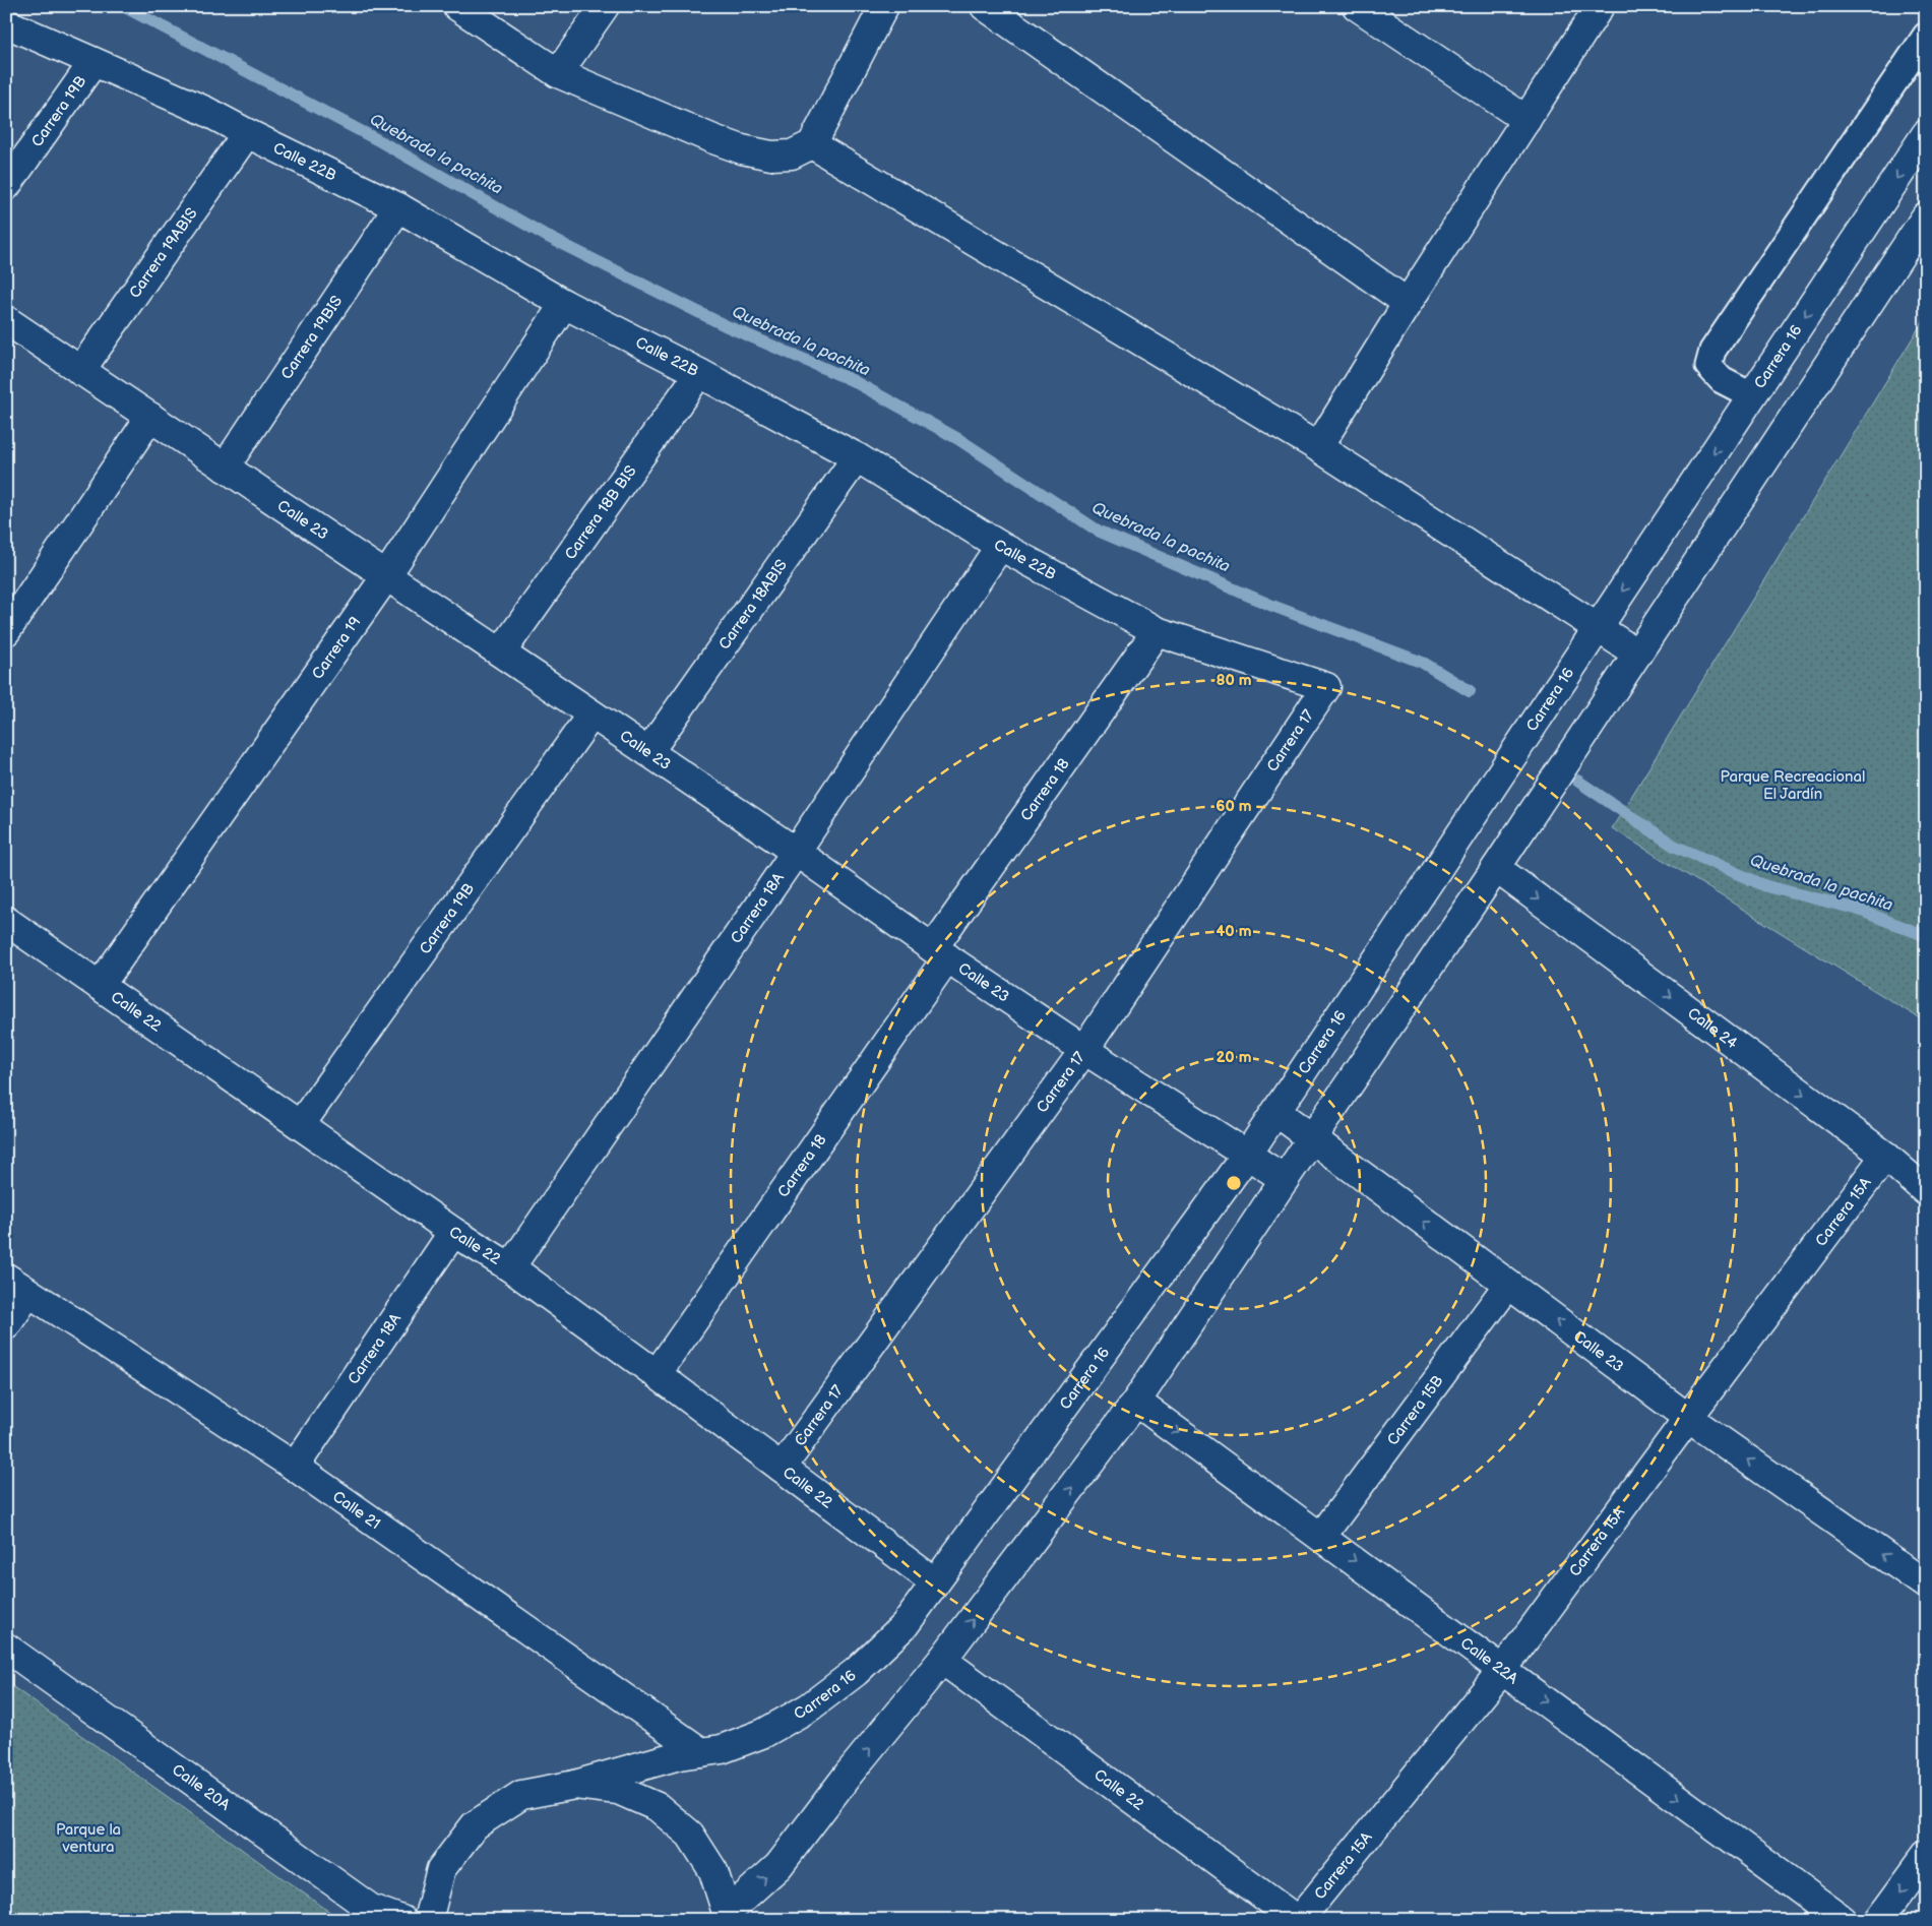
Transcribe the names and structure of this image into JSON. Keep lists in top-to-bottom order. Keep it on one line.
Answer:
{"streets":{"street":["Carrera 19B","Calle 22B","Carrera 19ABIS","Carrera 19BIS","Carrera 16","Carrera 18B BIS","Calle 23","Carrera 18ABIS","Carrera 19","Carrera 17","Carrera 18","Carrera 18A","Calle 22","Calle 24","Carrera 15A","Carrera 15B","Calle 21","Calle 22A","Calle 20A"]},"crossings":[["Carrera 19B","Calle 22B"],["Carrera 19B","Calle 23"],["Carrera 19B","Calle 22"],["Calle 22B","Carrera 19ABIS"],["Calle 22B","Carrera 19BIS"],["Calle 22B","Carrera 18B BIS"],["Calle 22B","Carrera 18ABIS"],["Calle 22B","Carrera 19"],["Calle 22B","Carrera 17"],["Calle 22B","Carrera 18"],["Calle 22B","Carrera 18A"],["Carrera 19ABIS","Calle 23"],["Carrera 19BIS","Calle 23"],["Carrera 16","Calle 23"],["Carrera 16","Calle 22"],["Carrera 16","Calle 21"],["Carrera 18B BIS","Calle 23"],["Calle 23","Carrera 18ABIS"],["Calle 23","Carrera 19"],["Calle 23","Carrera 17"],["Calle 23","Carrera 18"],["Calle 23","Carrera 18A"],["Calle 23","Carrera 15A"],["Calle 23","Carrera 15B"],["Carrera 19","Calle 22"],["Carrera 17","Calle 22"],["Carrera 18","Calle 22"],["Carrera 18A","Calle 22"],["Carrera 18A","Calle 21"],["Calle 22","Carrera 15A"],["Calle 24","Carrera 15A"],["Carrera 15A","Calle 22A"],["Carrera 15B","Calle 22A"]],"one_way":["Calle 24","Calle 22A"],"water":["Quebrada la pachita"],"parks":["Parque Recreacional El Jardín","Parque la ventura"],"rings":["80 m","60 m","40 m","20 m"]}
